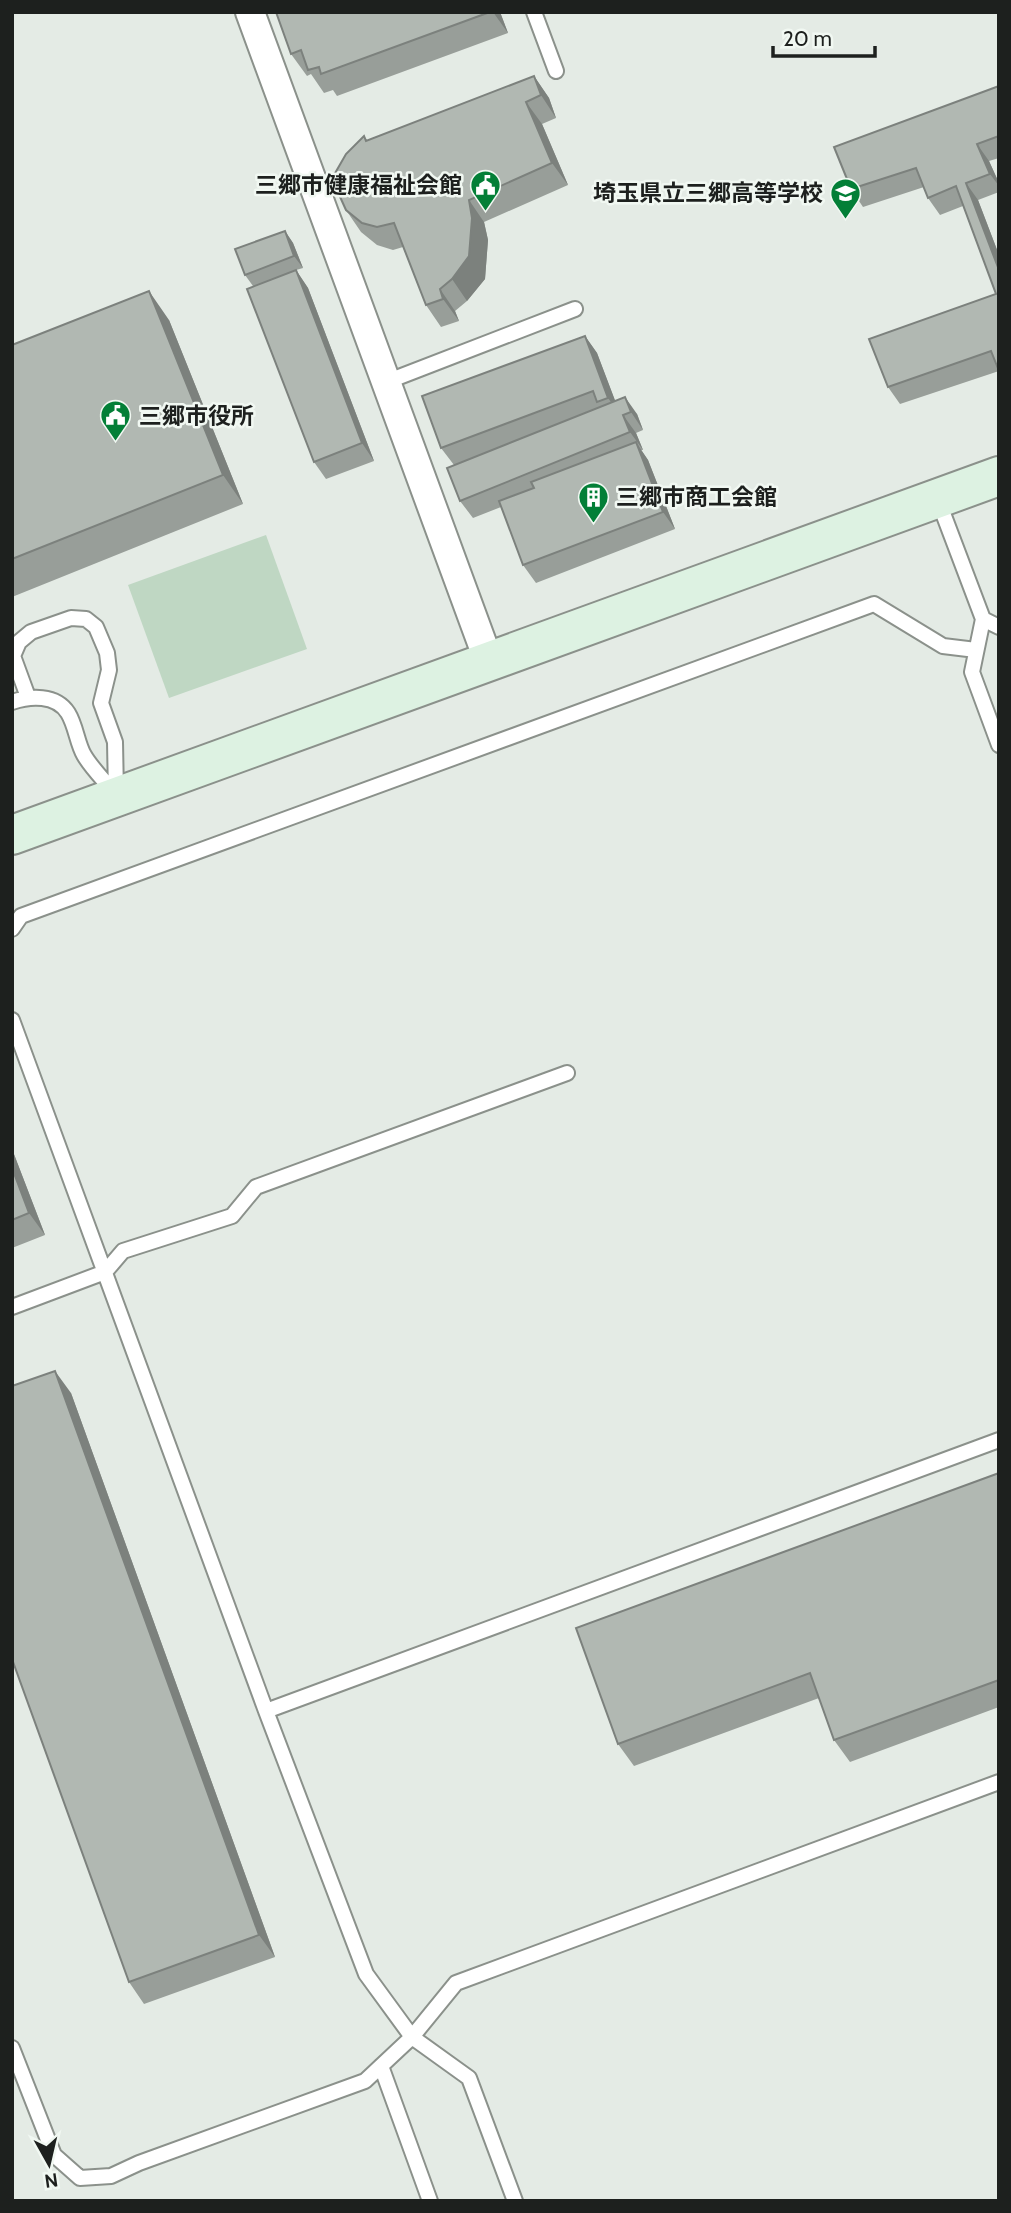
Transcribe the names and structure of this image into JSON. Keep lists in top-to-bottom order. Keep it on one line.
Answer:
{"places":{"public building":["三郷市健康福祉会館","三郷市役所"],"school or university":["埼玉県立三郷高等学校"],"building":["三郷市商工会館"]},"scale_bar":"20 m","north":"bottom"}
